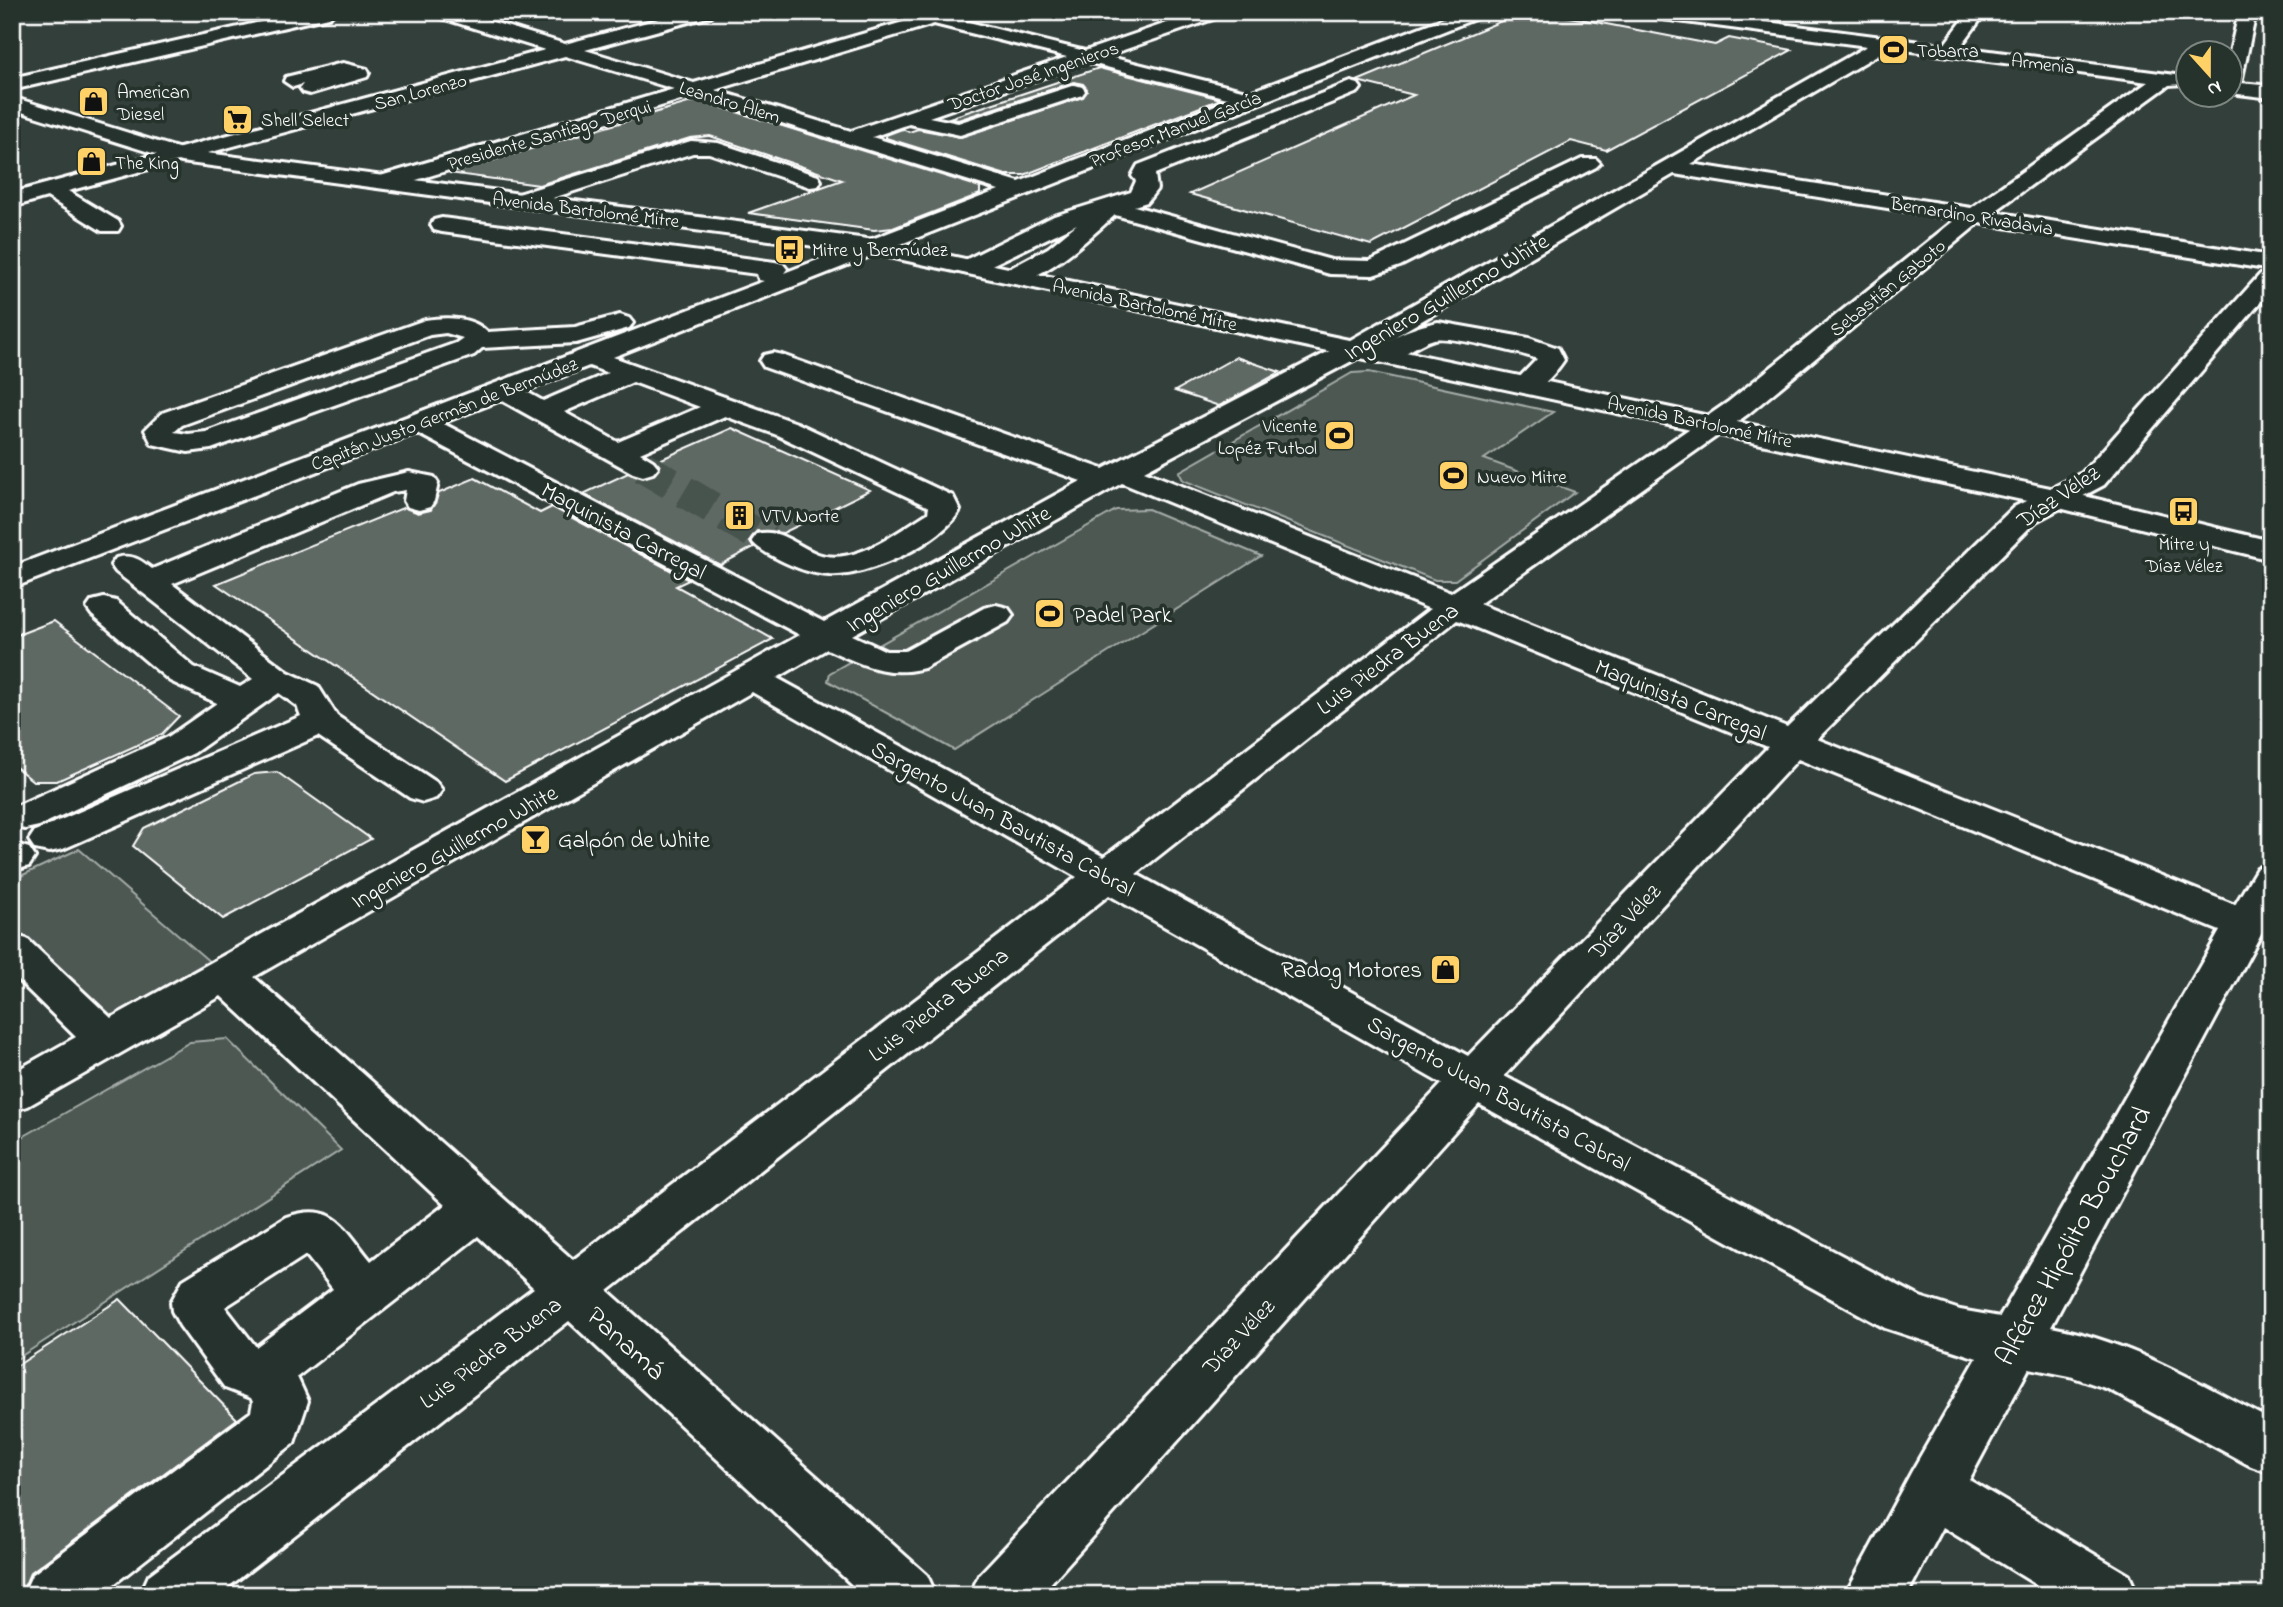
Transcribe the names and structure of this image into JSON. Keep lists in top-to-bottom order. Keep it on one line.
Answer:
{"streets":{"street":["Armenia","Doctor José Ingenieros","San Lorenzo","Leandro Alem","Profesor Manuel García","Presidente Santiago Derqui","Avenida Bartolomé Mitre","Bernardino Rivadavia","Sebastián Gaboto","Ingeniero Guillermo White","Capitán Justo Germán de Bermúdez","Díaz Vélez","Maquinista Carregal","Luis Piedra Buena","Sargento Juan Bautista Cabral","Alférez Hipólito Bouchard","Panamá"]},"crossings":[["Armenia","Sebastián Gaboto"],["Armenia","Ingeniero Guillermo White"],["Doctor José Ingenieros","Leandro Alem"],["San Lorenzo","Leandro Alem"],["San Lorenzo","Avenida Bartolomé Mitre"],["Leandro Alem","Profesor Manuel García"],["Leandro Alem","Presidente Santiago Derqui"],["Profesor Manuel García","Avenida Bartolomé Mitre"],["Profesor Manuel García","Capitán Justo Germán de Bermúdez"],["Presidente Santiago Derqui","Avenida Bartolomé Mitre"],["Avenida Bartolomé Mitre","Sebastián Gaboto"],["Avenida Bartolomé Mitre","Ingeniero Guillermo White"],["Avenida Bartolomé Mitre","Capitán Justo Germán de Bermúdez"],["Avenida Bartolomé Mitre","Díaz Vélez"],["Avenida Bartolomé Mitre","Luis Piedra Buena"],["Bernardino Rivadavia","Sebastián Gaboto"],["Bernardino Rivadavia","Ingeniero Guillermo White"],["Sebastián Gaboto","Luis Piedra Buena"],["Ingeniero Guillermo White","Maquinista Carregal"],["Ingeniero Guillermo White","Sargento Juan Bautista Cabral"],["Ingeniero Guillermo White","Panamá"],["Capitán Justo Germán de Bermúdez","Maquinista Carregal"],["Díaz Vélez","Maquinista Carregal"],["Díaz Vélez","Sargento Juan Bautista Cabral"],["Maquinista Carregal","Luis Piedra Buena"],["Maquinista Carregal","Alférez Hipólito Bouchard"],["Luis Piedra Buena","Sargento Juan Bautista Cabral"],["Luis Piedra Buena","Panamá"],["Sargento Juan Bautista Cabral","Alférez Hipólito Bouchard"]],"places":{"sports":["Tobarra","Vicente Lopéz Futbol","Nuevo Mitre","Padel Park"],"shop":["American Diesel","The King","Radog Motores"],"supermarket":["Shell Select"],"bus stop":["Mitre y Bermúdez","Mitre y Díaz Vélez"],"building":["VTV Norte"],"bar":["Galpón de White"]},"north":"bottom"}
